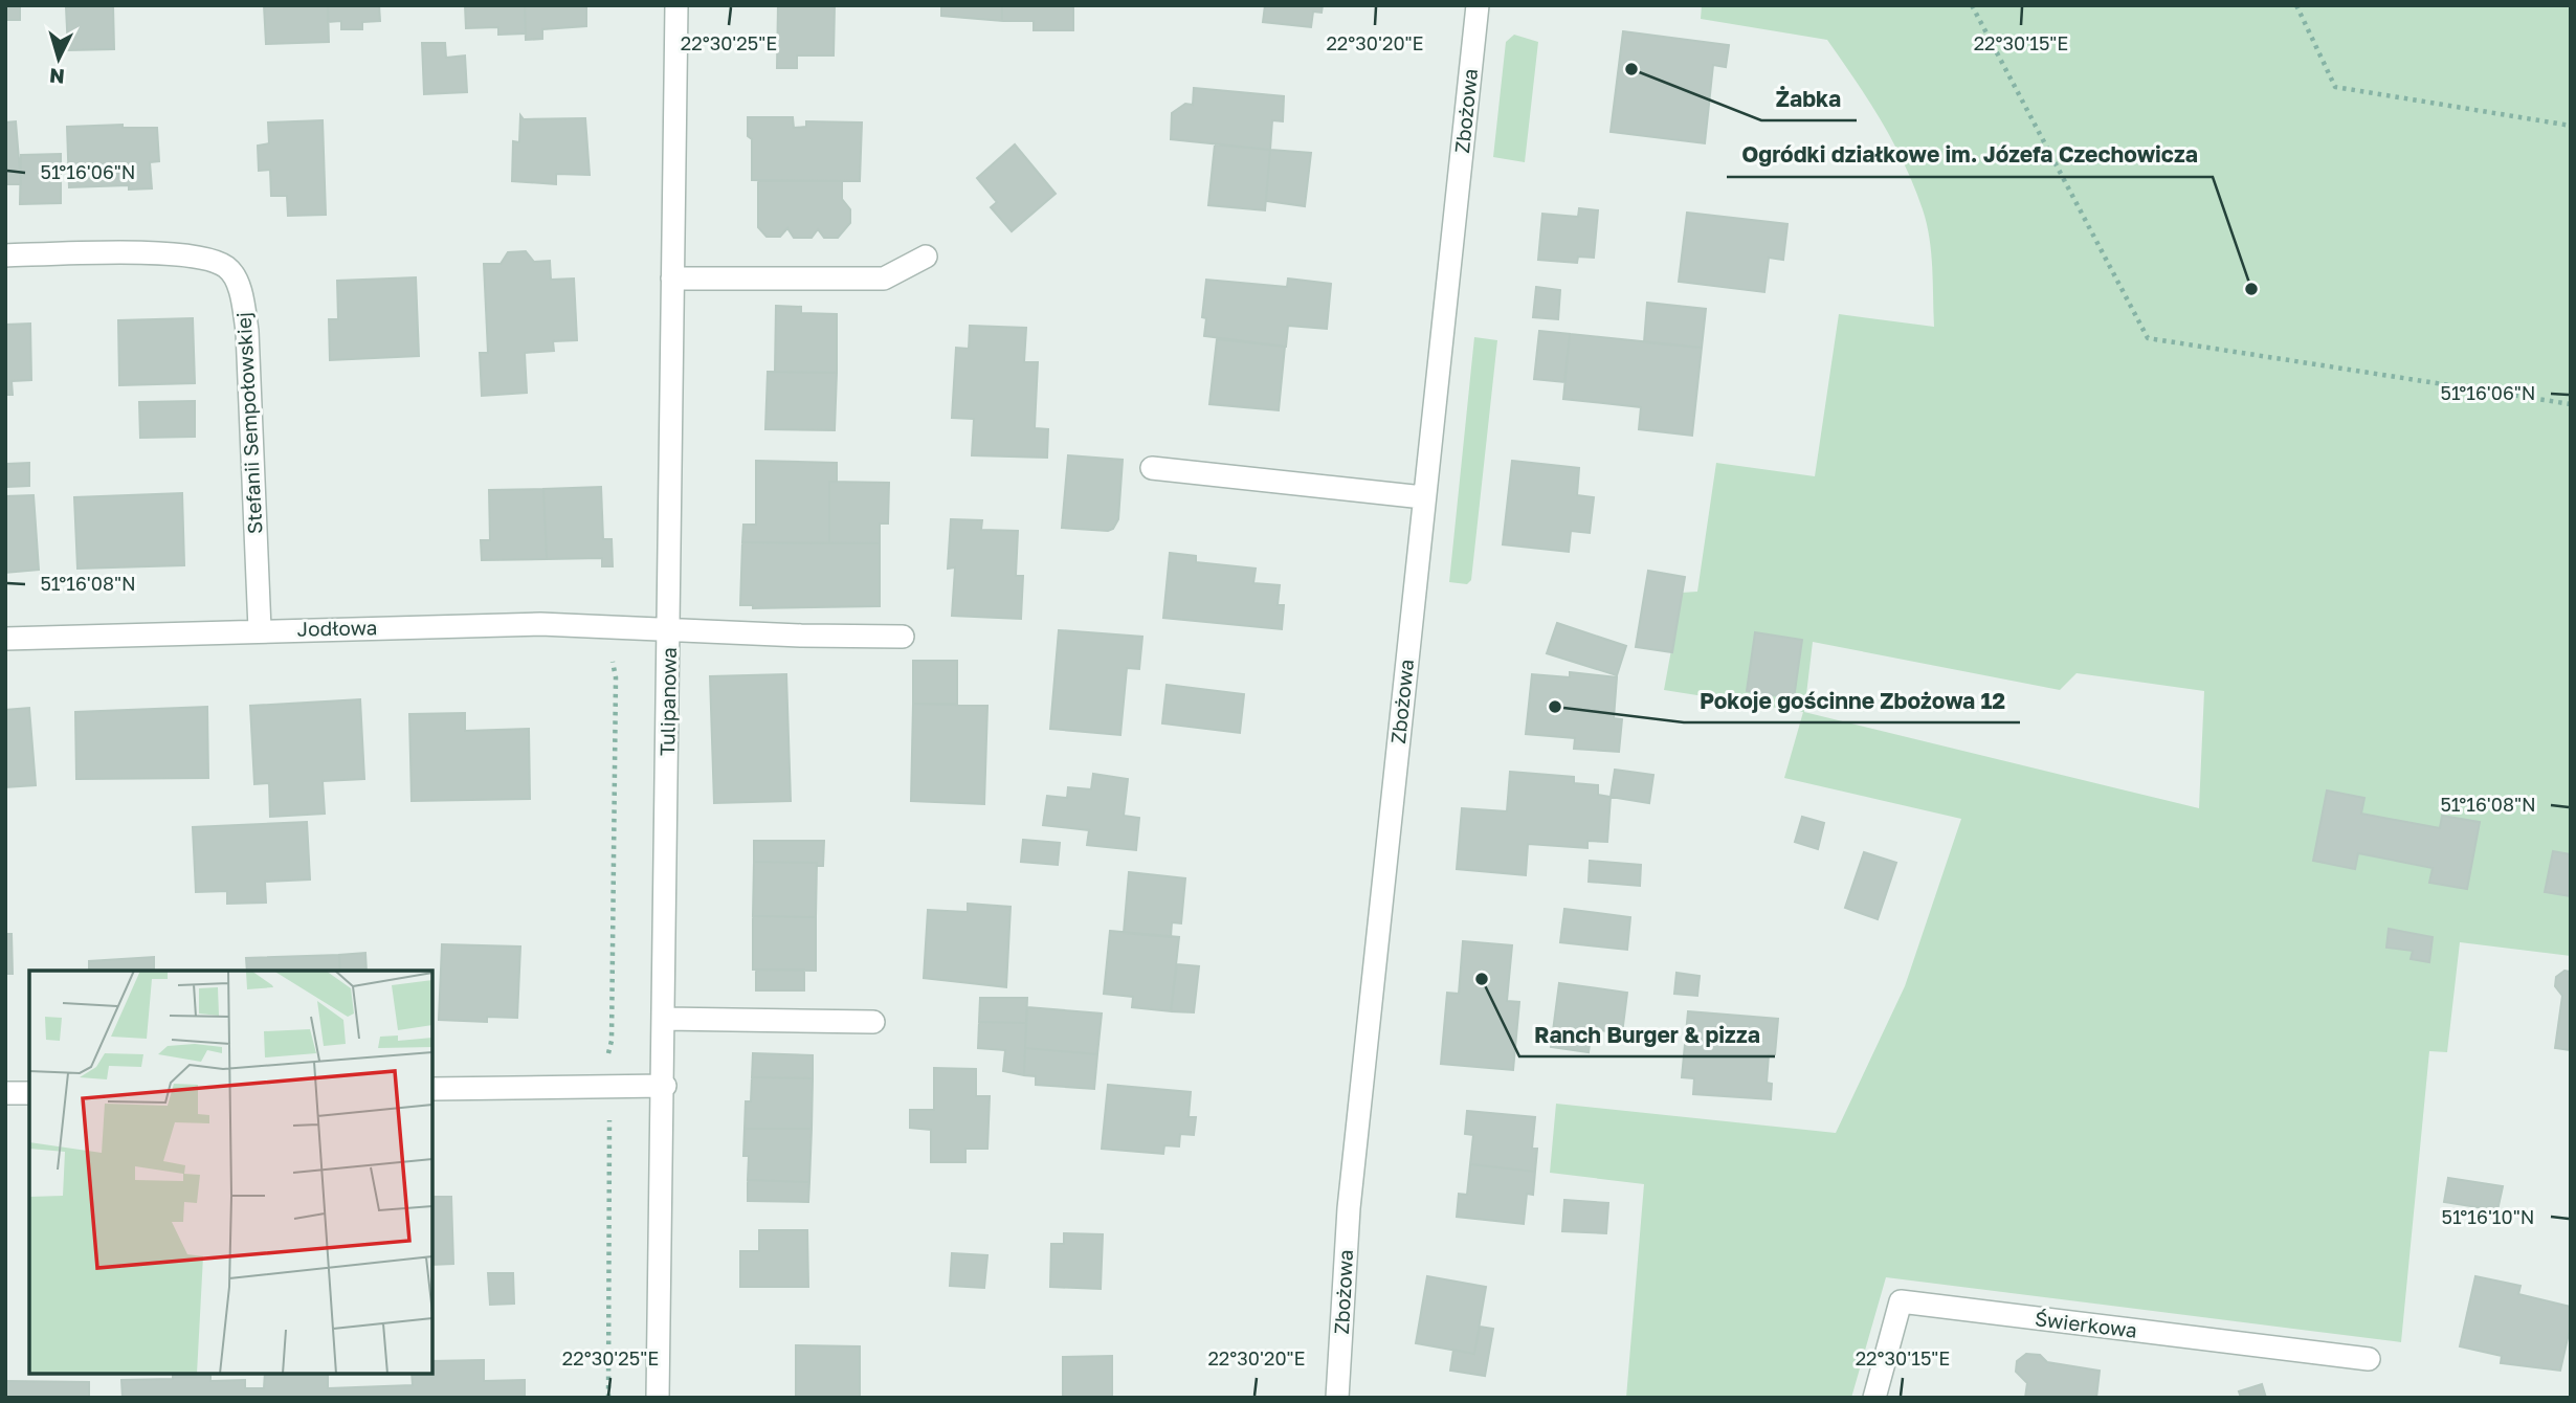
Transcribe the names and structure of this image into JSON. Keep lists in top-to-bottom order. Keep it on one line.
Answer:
{"streets":{"street":["Zbożowa","Stefanii Sempołowskiej","Jodłowa","Tulipanowa","Świerkowa"]},"crossings":[["Stefanii Sempołowskiej","Jodłowa"],["Jodłowa","Tulipanowa"]],"places":["Żabka","Ogródki działkowe im. Józefa Czechowicza","Pokoje gościnne Zbożowa 12","Ranch Burger & pizza"],"north":"bottom","coordinates":["22°30'25\"E","22°30'20\"E","22°30'15\"E","51°16'06\"N","51°16'08\"N","51°16'10\"N"]}
